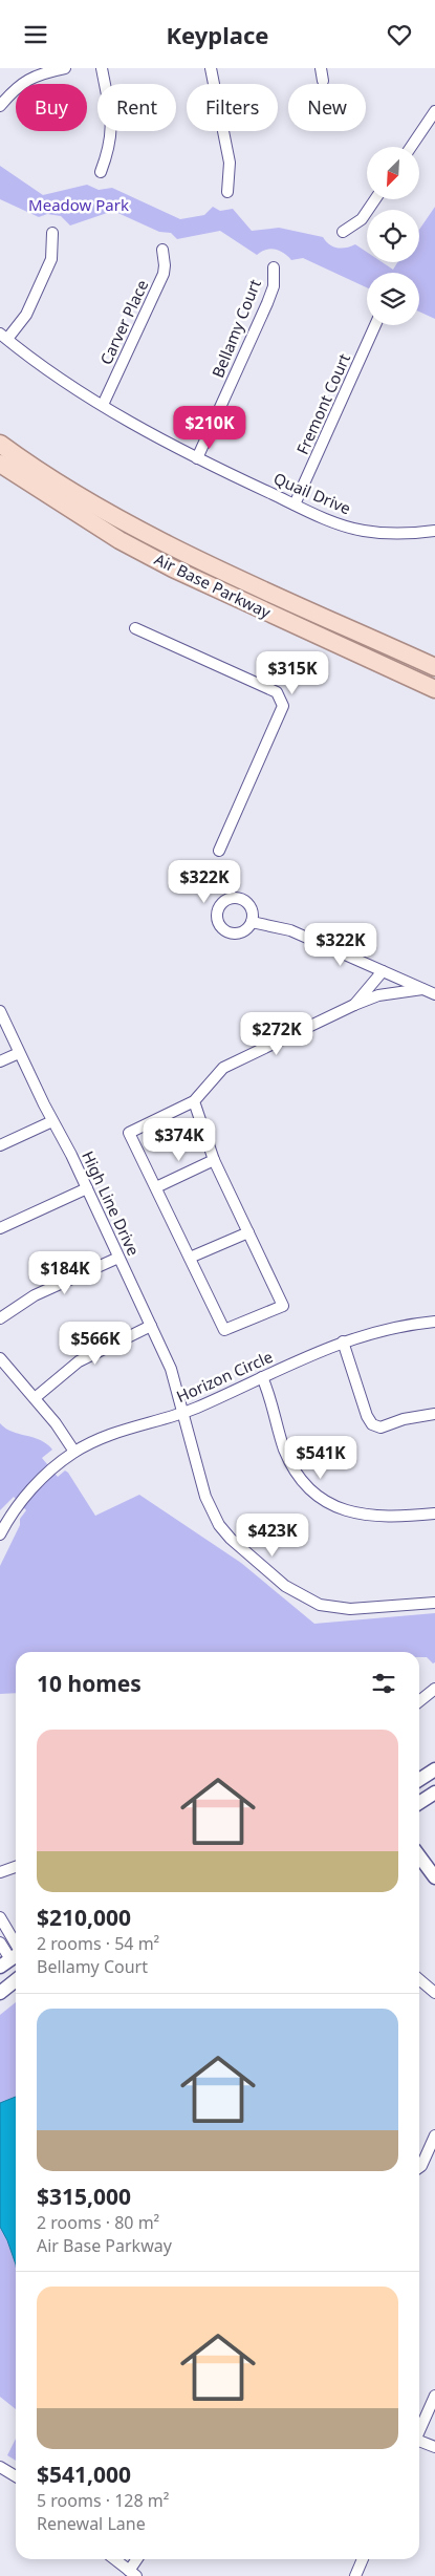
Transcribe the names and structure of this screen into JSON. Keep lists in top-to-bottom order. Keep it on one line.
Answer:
{"streets":{"main road":["Air Base Parkway"],"street":["Carver Place","Bellamy Court","Fremont Court","Quail Drive","High Line Drive","Horizon Circle"]},"crossings":[["Carver Place","Quail Drive"],["Bellamy Court","Quail Drive"],["Fremont Court","Quail Drive"],["High Line Drive","Horizon Circle"]],"parks":["Meadow Park"],"north":"bottom left","page":{"header":"Keyplace","chip":["Buy","Rent","Filters","New"],"price":["$210K","$315K","$322K","$322K","$272K","$374K","$184K","$566K","$541K","$423K"],"heading":"10 homes","list":[{"name":"$210,000","note":"2 rooms · 54 m² · Bellamy Court"},{"name":"$315,000","note":"2 rooms · 80 m² · Air Base Parkway"},{"name":"$541,000","note":"5 rooms · 128 m² · Renewal Lane"}]}}
